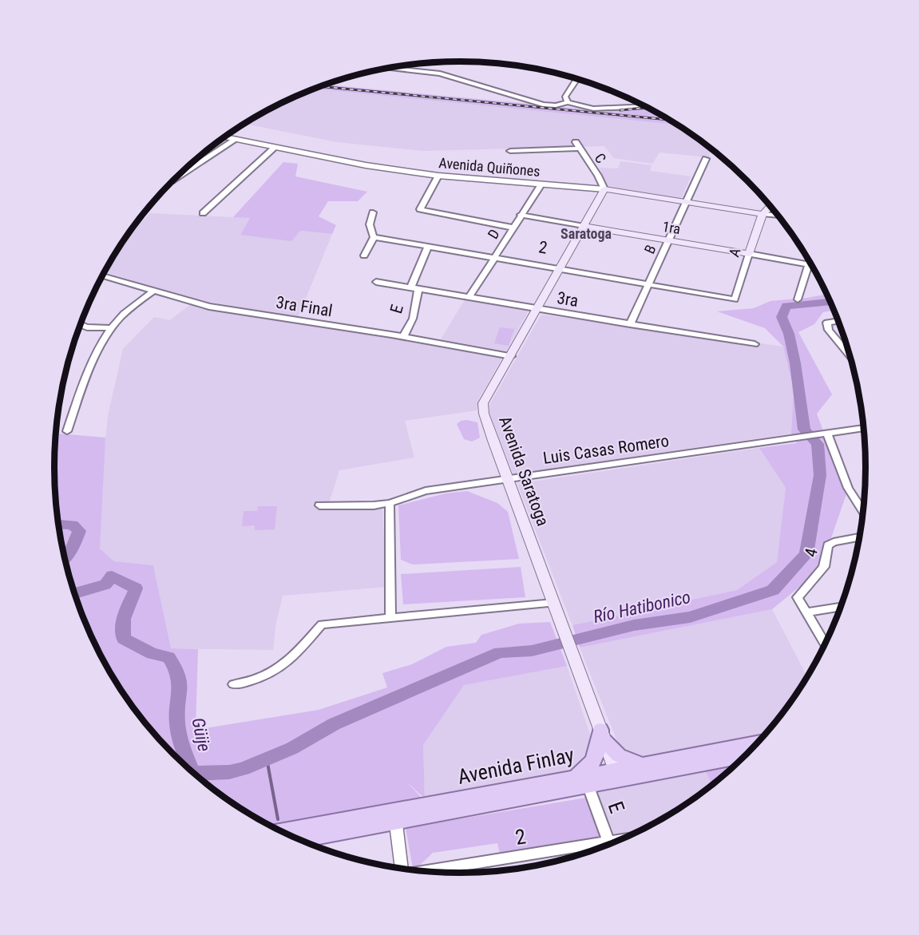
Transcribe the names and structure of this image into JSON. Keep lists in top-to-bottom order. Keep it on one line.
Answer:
{"streets":{"main road":["Avenida Quiñones","1ra","A","Avenida Saratoga","Avenida Finlay"],"street":["C","D","2","B","3ra","3ra Final","E","Luis Casas Romero","4"]},"crossings":[["C","Avenida Quiñones"],["C","Avenida Saratoga"],["Avenida Quiñones","D"],["Avenida Quiñones","B"],["Avenida Quiñones","A"],["Avenida Quiñones","Avenida Saratoga"],["1ra","D"],["1ra","B"],["1ra","A"],["1ra","Avenida Saratoga"],["D","2"],["D","3ra"],["2","B"],["2","A"],["2","E"],["2","Avenida Saratoga"],["B","3ra"],["3ra","E"],["3ra","Avenida Saratoga"],["3ra Final","E"],["3ra Final","Avenida Saratoga"],["E","Avenida Finlay"],["Luis Casas Romero","Avenida Saratoga"],["Avenida Saratoga","Avenida Finlay"]],"districts":["Saratoga"],"water":["Río Hatibonico","Güije"]}
